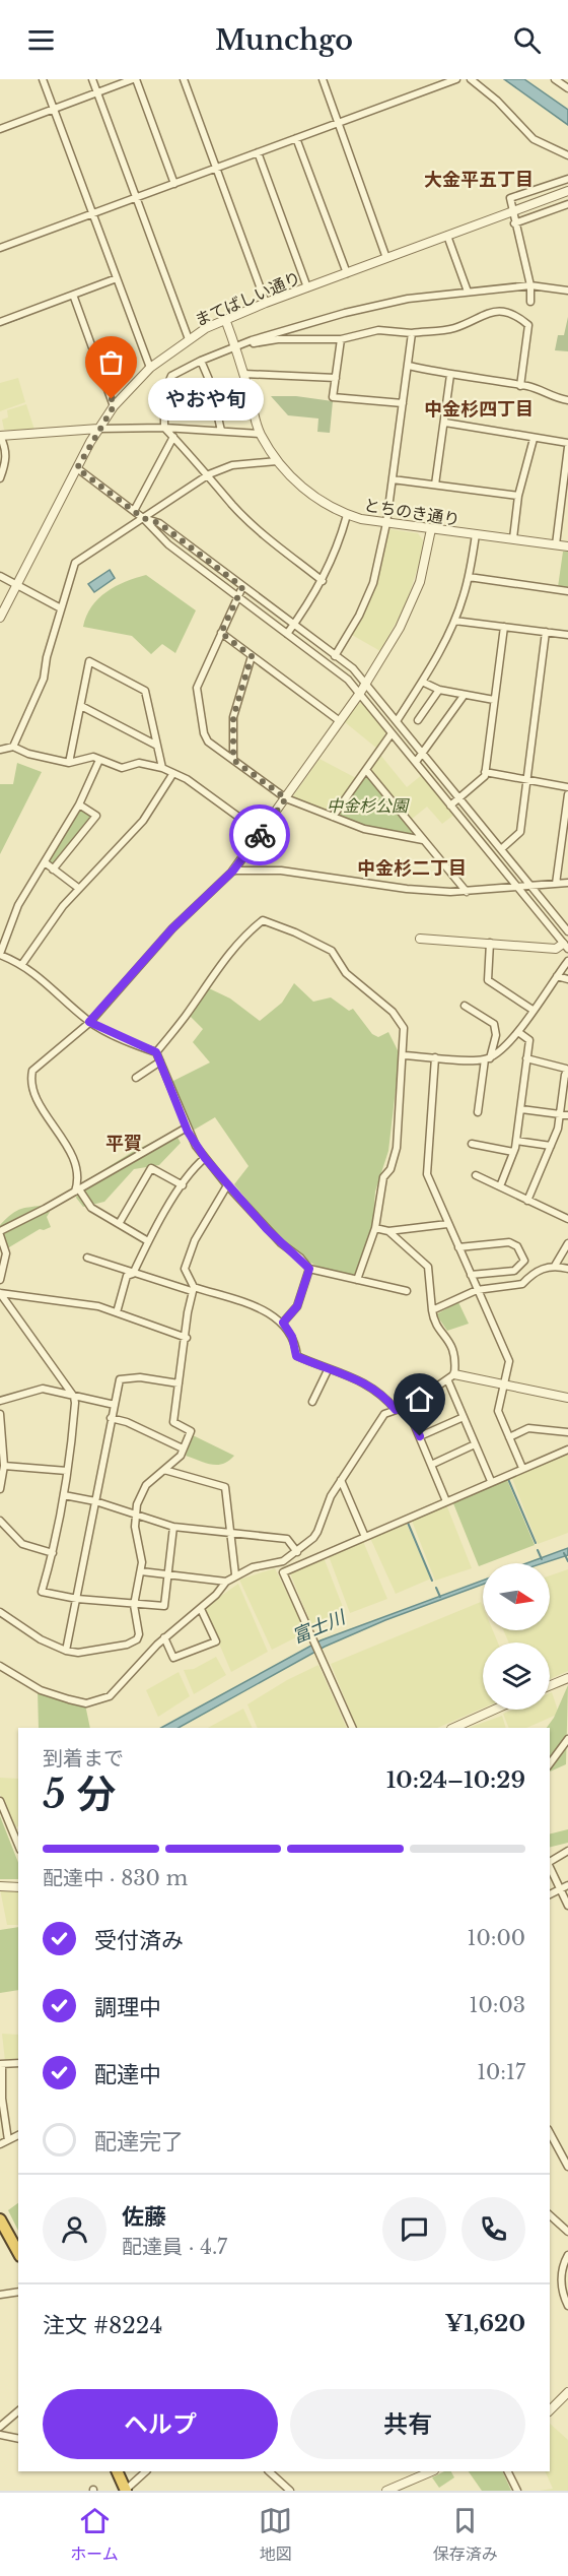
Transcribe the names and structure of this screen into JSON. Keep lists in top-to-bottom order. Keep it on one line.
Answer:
{"streets":{"street":["まてばしい通り","とちのき通り"]},"crossings":[["まてばしい通り","とちのき通り"]],"districts":["大金平五丁目","中金杉四丁目","中金杉二丁目","平賀"],"water":["富士川"],"parks":["中金杉公園"],"places":["やおや旬"],"north":"right","page":{"header":"Munchgo","bubble":"やおや旬","heading":["5 分","到着まで","10:24–10:29"],"panel":["佐藤","配達員 · 4.7","注文 #8224","¥1,620"],"bar":"配達中 · 830 m","list":[["受付済み","10:00"],["調理中","10:03"],["配達中","10:17"],"配達完了"],"buttons":["ヘルプ","共有"],"tabs":["ホーム","地図","保存済み"]}}
